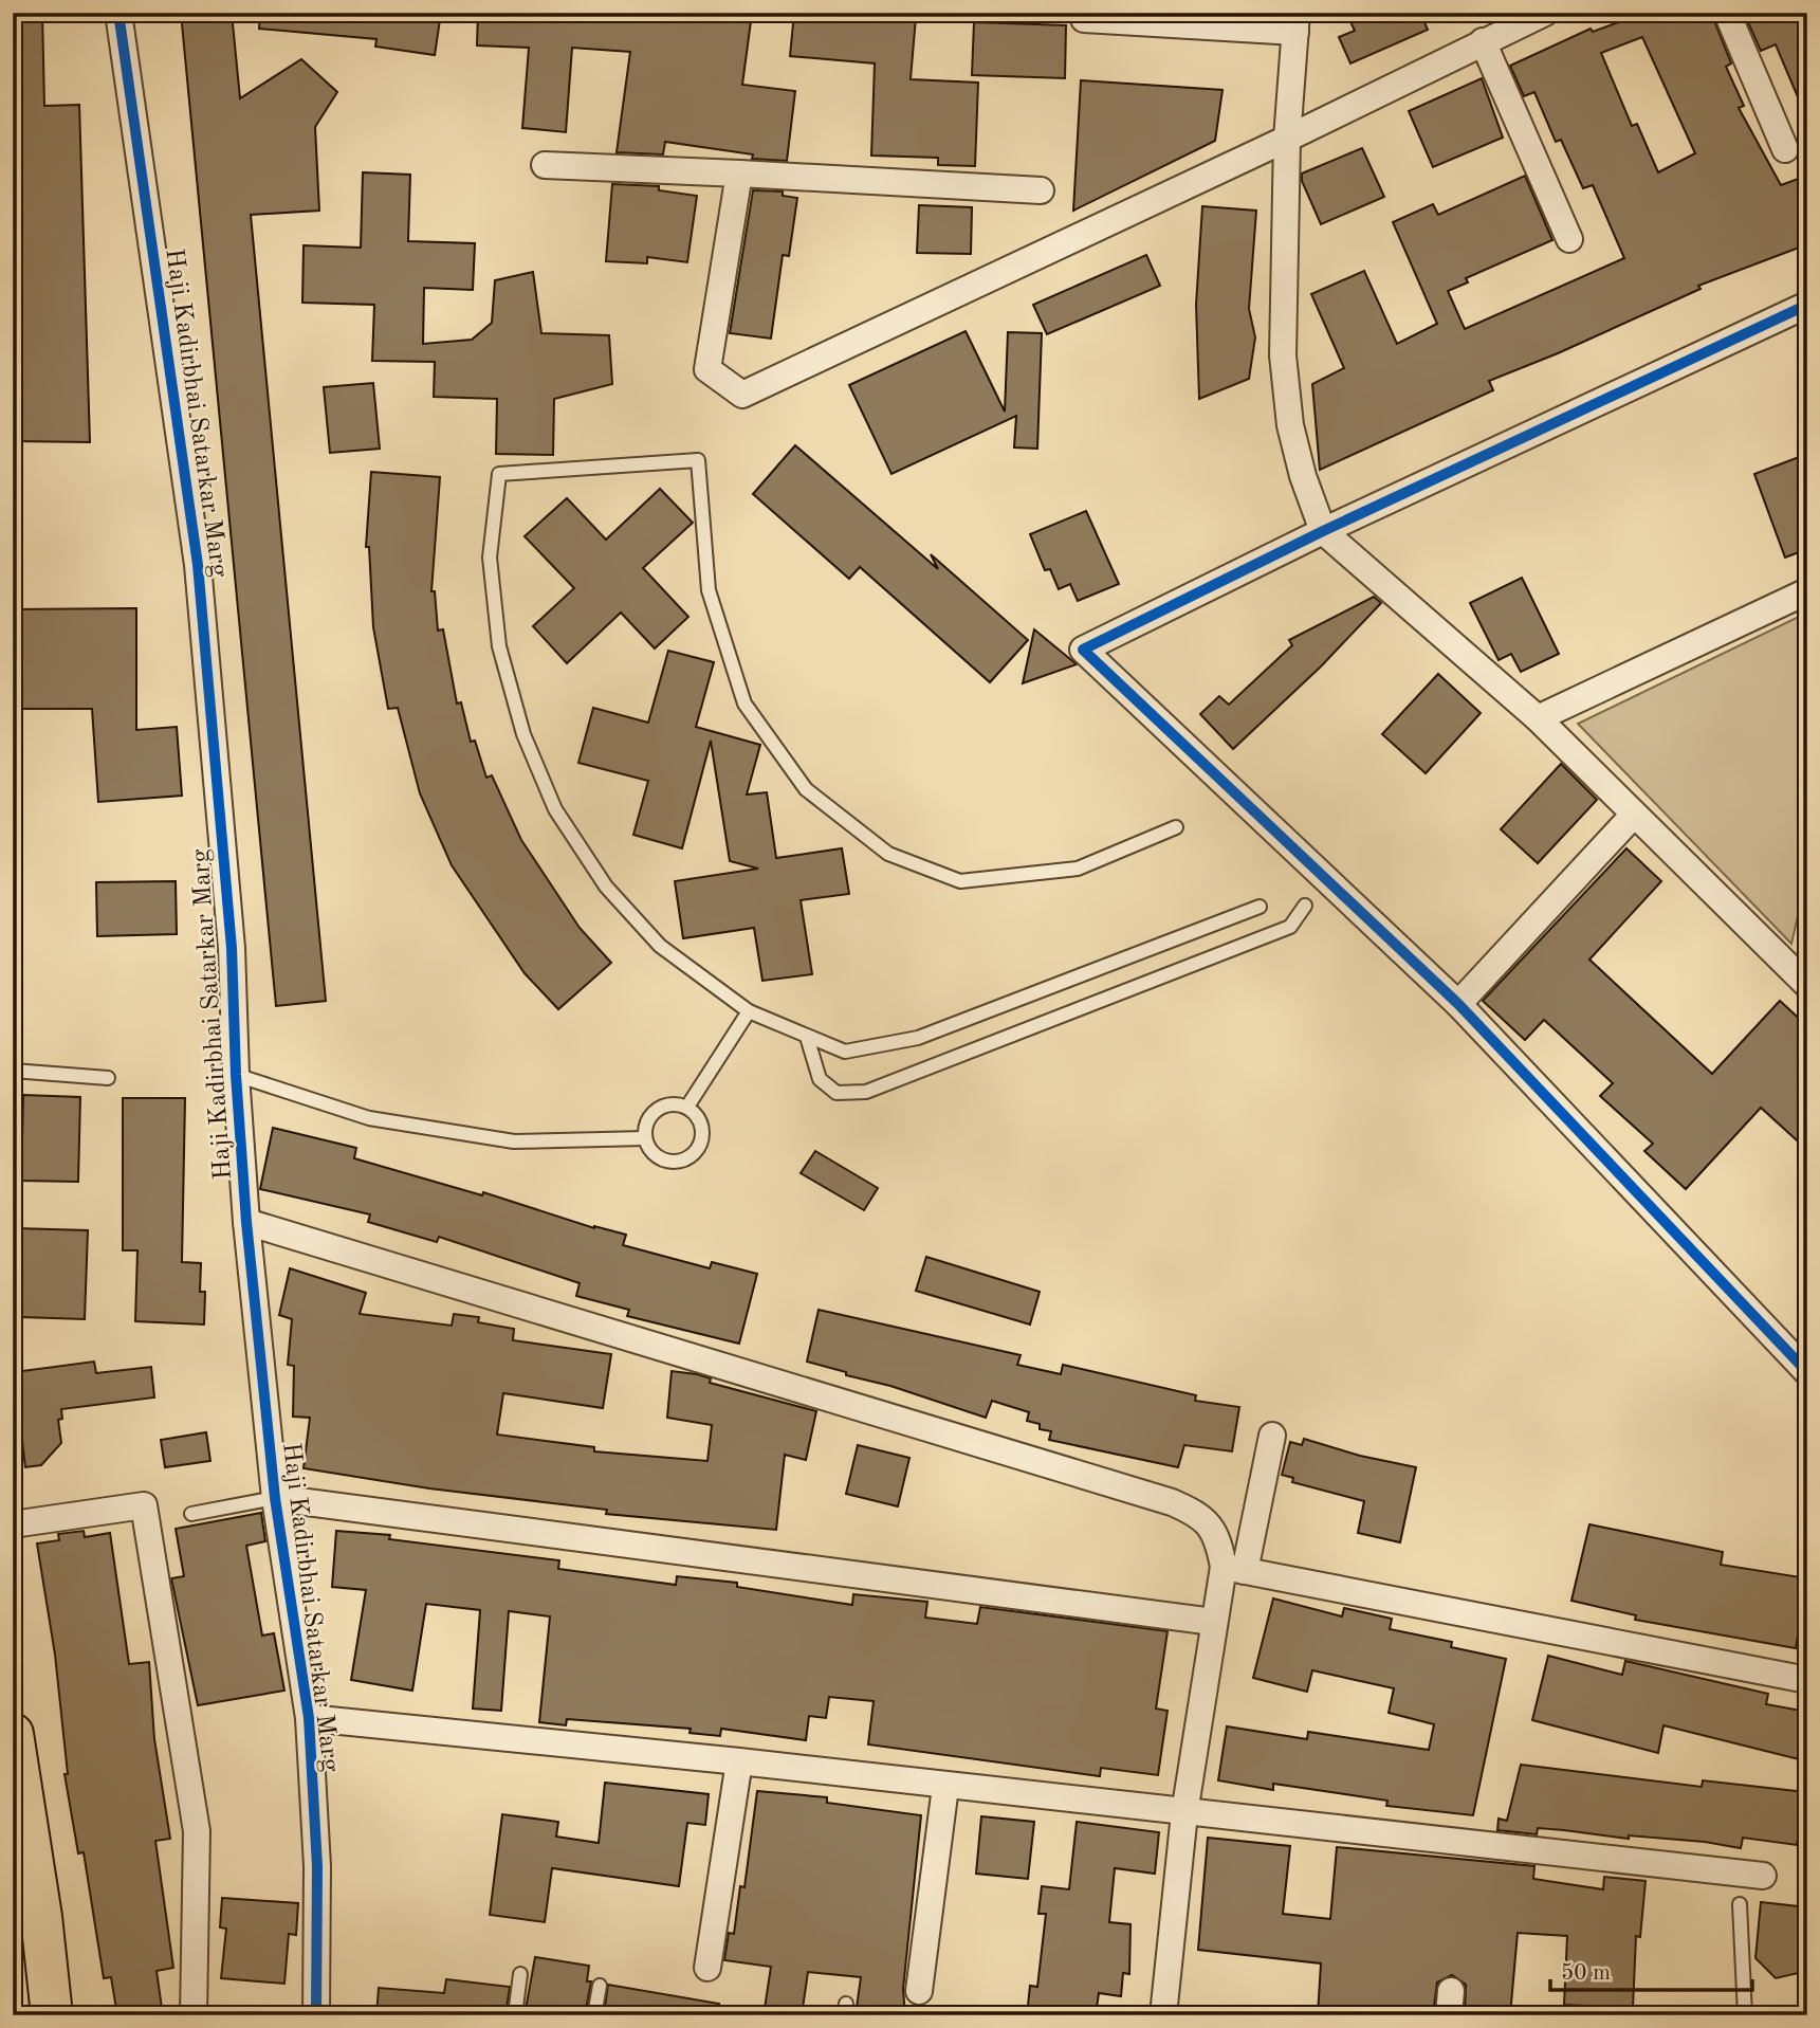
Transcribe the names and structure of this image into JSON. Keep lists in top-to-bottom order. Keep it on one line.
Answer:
{"streets":{"street":["Haji Kadirbhai Satarkar Marg"]},"scale_bar":"50 m"}
